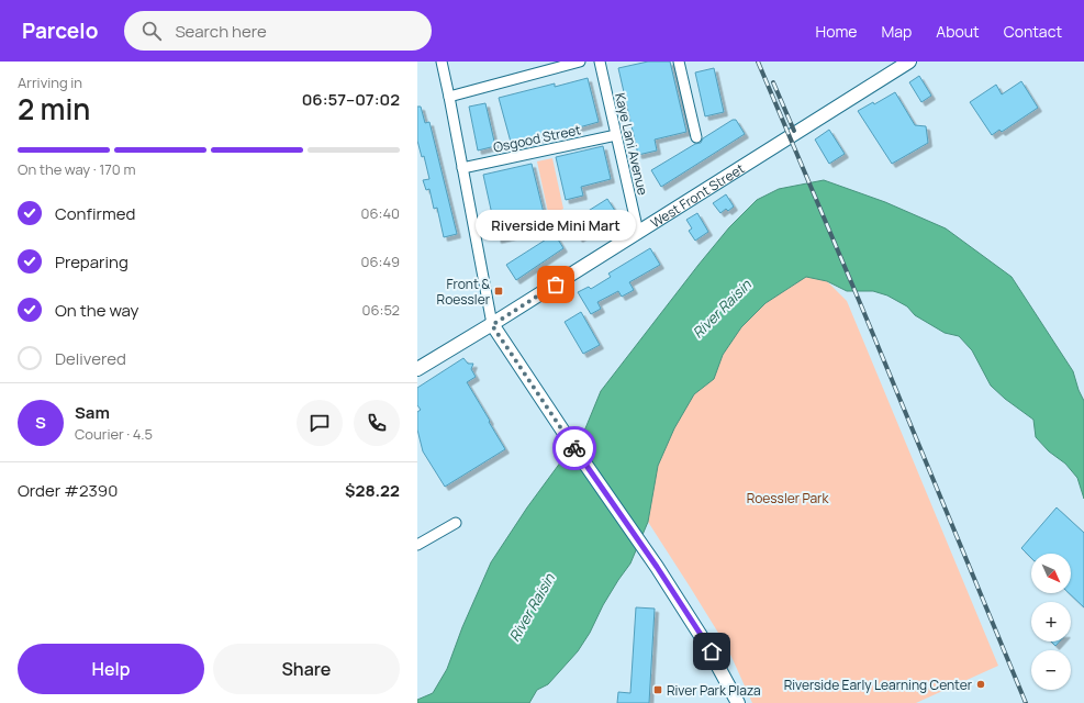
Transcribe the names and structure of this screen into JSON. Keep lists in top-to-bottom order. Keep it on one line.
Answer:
{"streets":{"street":["Osgood Street","Kaye Lani Avenue","West Front Street"]},"crossings":[["Osgood Street","Kaye Lani Avenue"],["Kaye Lani Avenue","West Front Street"]],"water":["River Raisin"],"parks":["Roessler Park"],"places":{"other":["Riverside Mini Mart","Riverside Early Learning Center"],"transit":["Front & Roessler","River Park Plaza"]},"north":"bottom right","page":{"header":"Parcelo","search":"Search here","nav":["Home","Map","About","Contact"],"heading":["2 min","Arriving in","06:57–07:02"],"panel":["Sam","Courier · 4.5","Order #2390","$28.22"],"bar":"On the way · 170 m","list":[["Confirmed","06:40"],["Preparing","06:49"],["On the way","06:52"],"Delivered"],"bubble":"Riverside Mini Mart","round":"S","map_buttons":["+","−"],"buttons":["Help","Share"]}}
